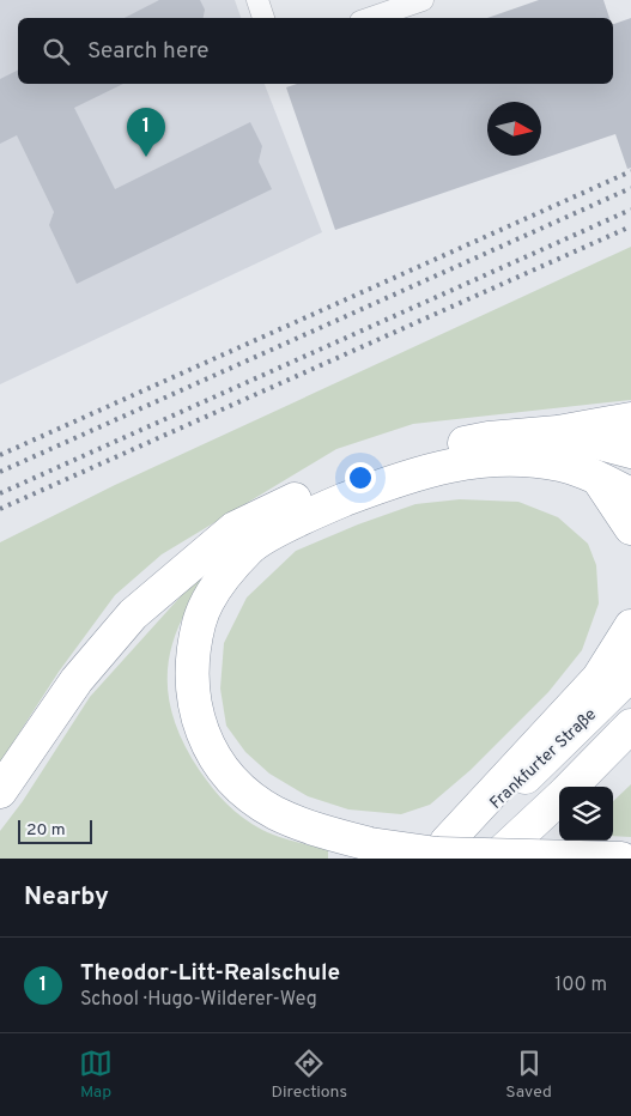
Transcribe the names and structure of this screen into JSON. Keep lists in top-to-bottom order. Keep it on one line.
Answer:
{"streets":{"main road":["Frankfurter Straße"]},"scale_bar":"20 m","north":"right","page":{"search":"Search here","pins":"1","scale":"20 m","heading":"Nearby","list":[{"mark":"1","name":"Theodor-Litt-Realschule","note":"School · Hugo-Wilderer-Weg","value":"100 m"}],"nav":["Map","Directions","Saved"]}}
